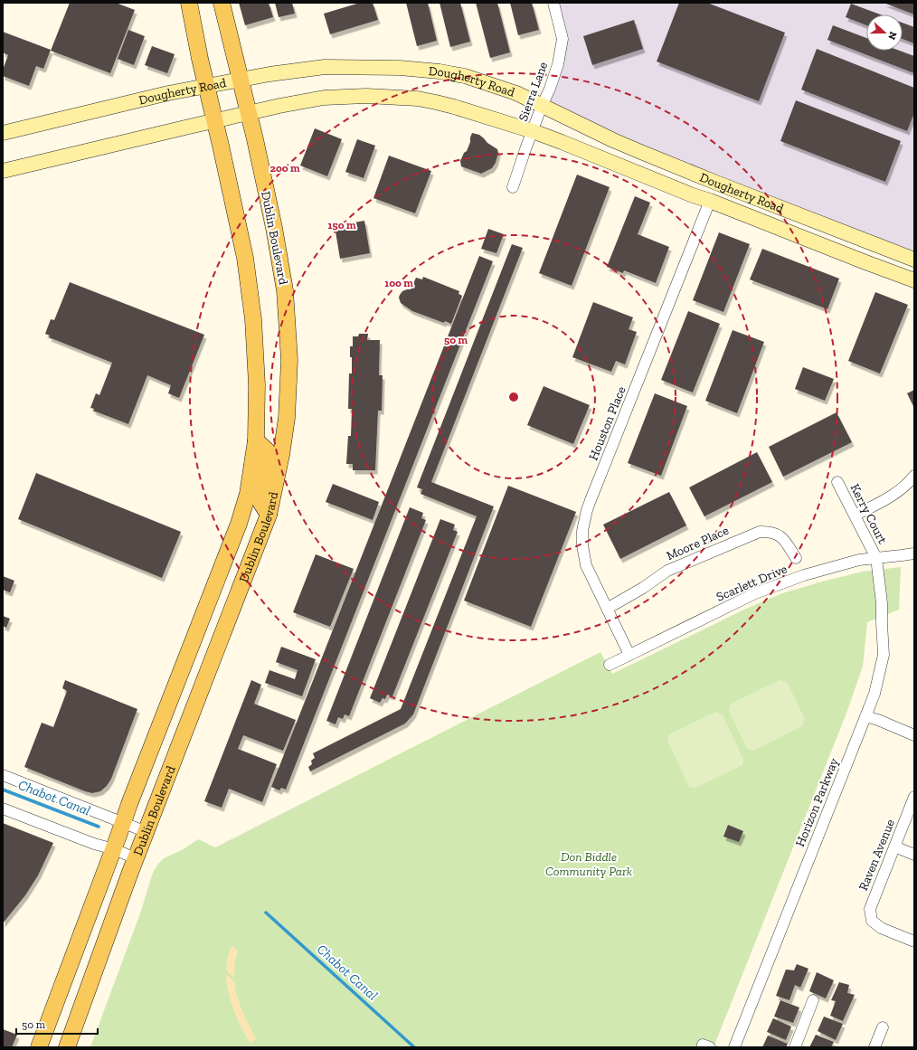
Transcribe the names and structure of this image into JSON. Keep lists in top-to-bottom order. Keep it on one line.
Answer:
{"streets":{"main road":["Dougherty Road","Dublin Boulevard"],"street":["Sierra Lane","Houston Place","Kerry Court","Moore Place","Scarlett Drive","Horizon Parkway","Raven Avenue"]},"crossings":[["Dougherty Road","Sierra Lane"],["Dougherty Road","Dublin Boulevard"],["Dougherty Road","Houston Place"],["Houston Place","Moore Place"],["Houston Place","Scarlett Drive"],["Kerry Court","Scarlett Drive"],["Kerry Court","Horizon Parkway"],["Scarlett Drive","Horizon Parkway"]],"water":["Chabot Canal"],"parks":["Don Biddle Community Park"],"scale_bar":"50 m","north":"right","rings":["200 m","150 m","100 m","50 m"]}
